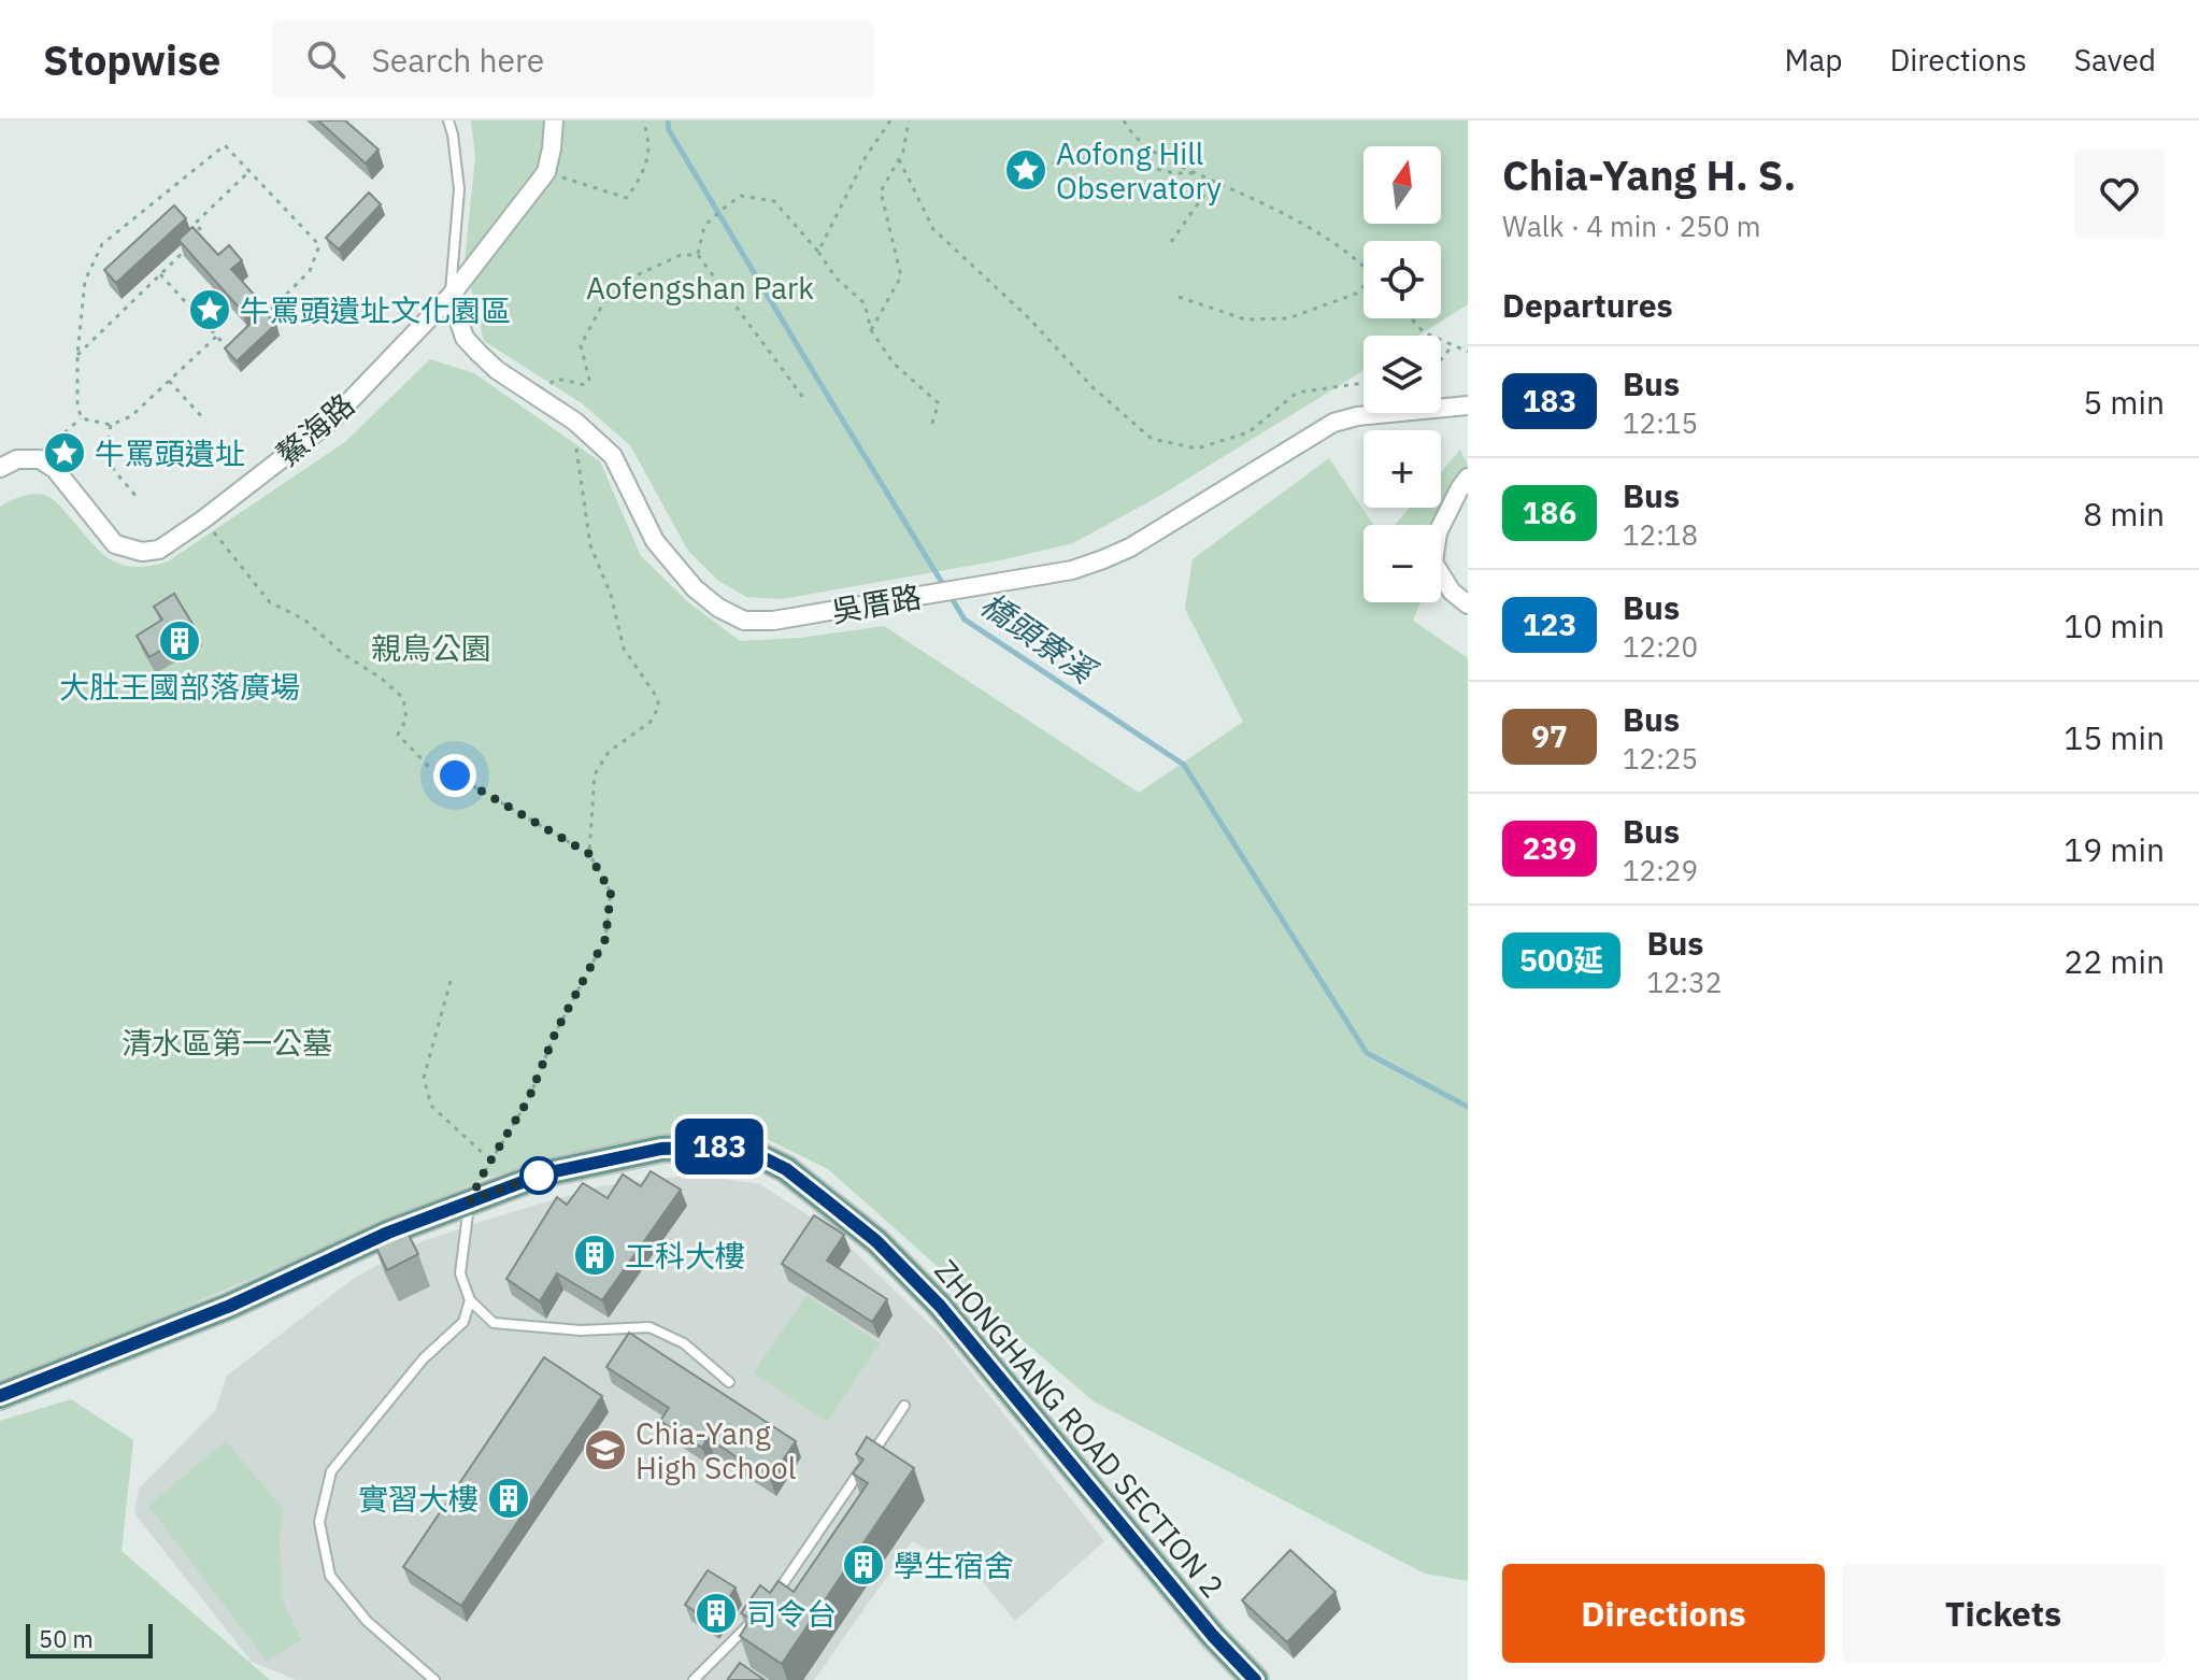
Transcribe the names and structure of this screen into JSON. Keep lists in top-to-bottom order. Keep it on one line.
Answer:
{"streets":{"main road":["ZHONGHANG ROAD SECTION 2"],"street":["鰲海路","吳厝路"]},"crossings":[["鰲海路","吳厝路"]],"water":["橋頭寮溪"],"parks":["Aofengshan Park","親鳥公園","清水區第一公墓"],"places":{"place":["Aofong Hill Observatory","牛罵頭遺址文化園區","牛罵頭遺址"],"building":["大肚王國部落廣場","工科大樓","實習大樓","學生宿舍","司令台"],"school or university":["Chia-Yang High School"]},"lines":["bus line 183"],"scale_bar":"50 m","north":"top","page":{"header":"Stopwise","search":"Search here","nav":["Map","Directions","Saved"],"on_map":"183","heading":[["Chia-Yang H. S.","Walk · 4 min · 250 m"],"Departures"],"map_buttons":["+","−"],"list":[{"mark":"183","name":"Bus","note":"12:15","value":"5 min"},{"mark":"186","name":"Bus","note":"12:18","value":"8 min"},{"mark":"123","name":"Bus","note":"12:20","value":"10 min"},{"mark":"97","name":"Bus","note":"12:25","value":"15 min"},{"mark":"239","name":"Bus","note":"12:29","value":"19 min"},{"mark":"500延","name":"Bus","note":"12:32","value":"22 min"}],"buttons":["Directions","Tickets"],"scale":"50 m"}}
